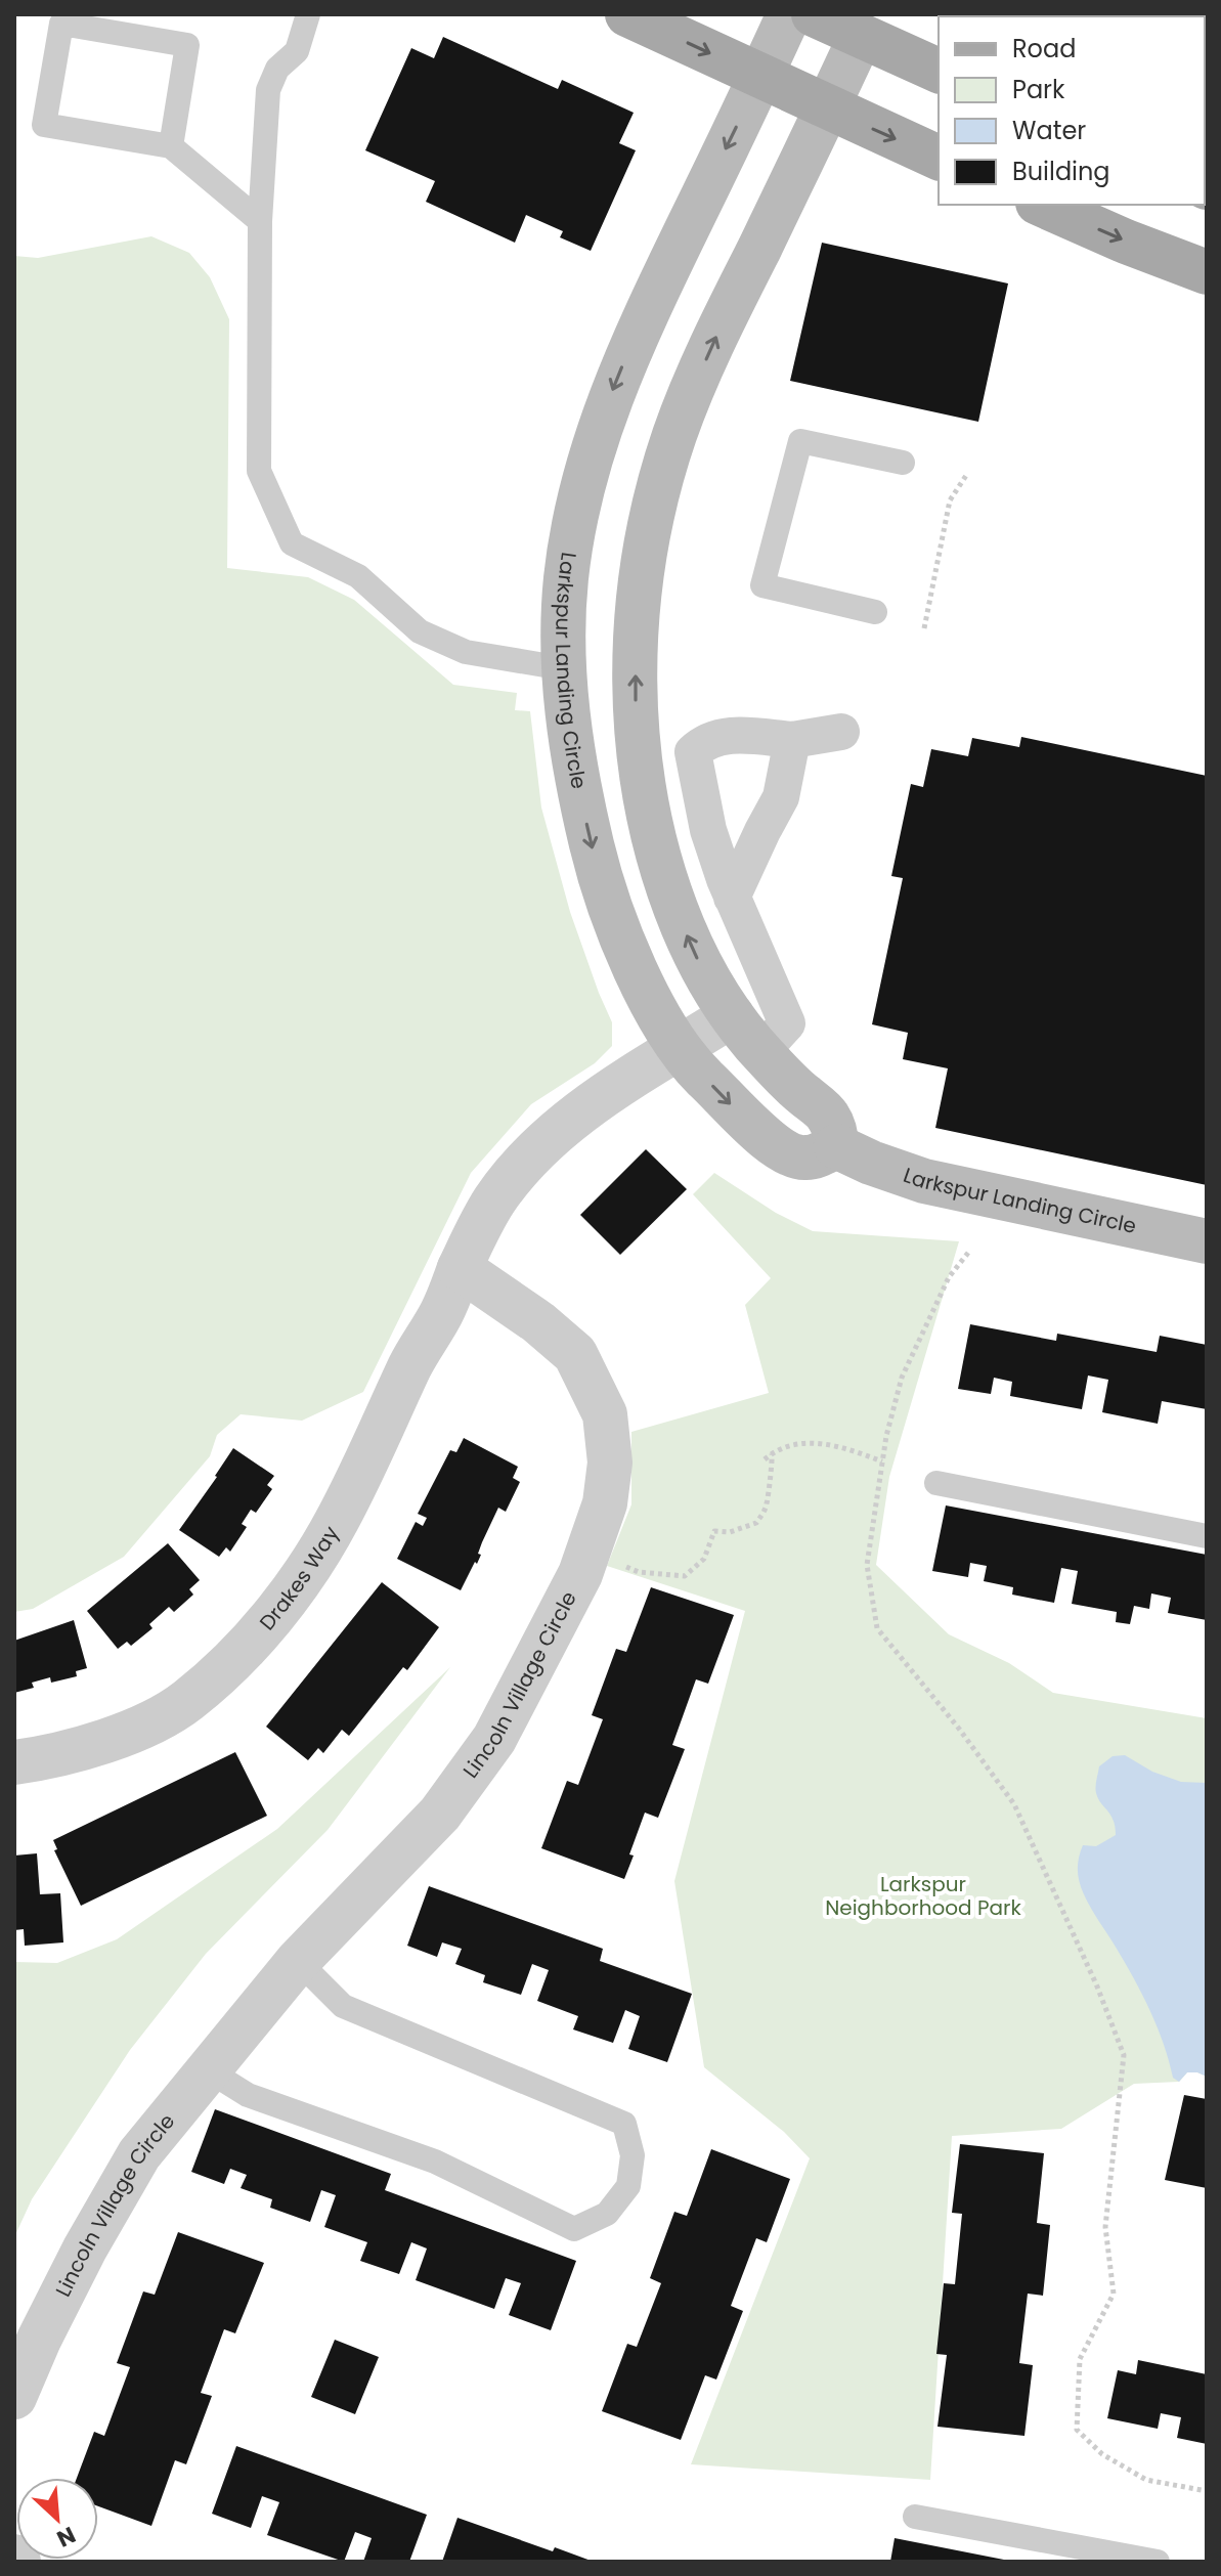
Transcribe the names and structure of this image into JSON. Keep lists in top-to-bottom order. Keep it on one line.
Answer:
{"streets":{"main road":["Larkspur Landing Circle"],"street":["Drakes Way","Lincoln Village Circle"]},"crossings":[["Drakes Way","Lincoln Village Circle"]],"parks":["Larkspur Neighborhood Park"],"legend":["Road","Park","Water","Building"],"north":"bottom right"}
